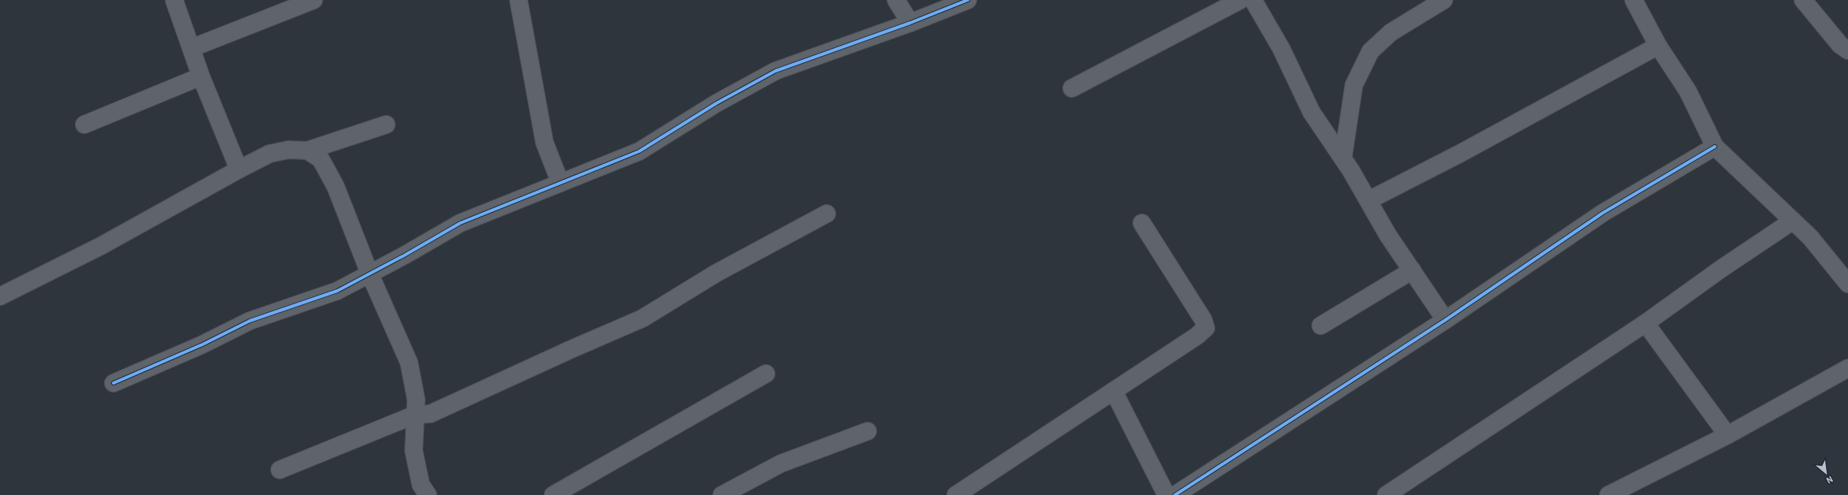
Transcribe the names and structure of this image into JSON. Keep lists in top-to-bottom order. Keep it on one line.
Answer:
{"north":"bottom right"}
